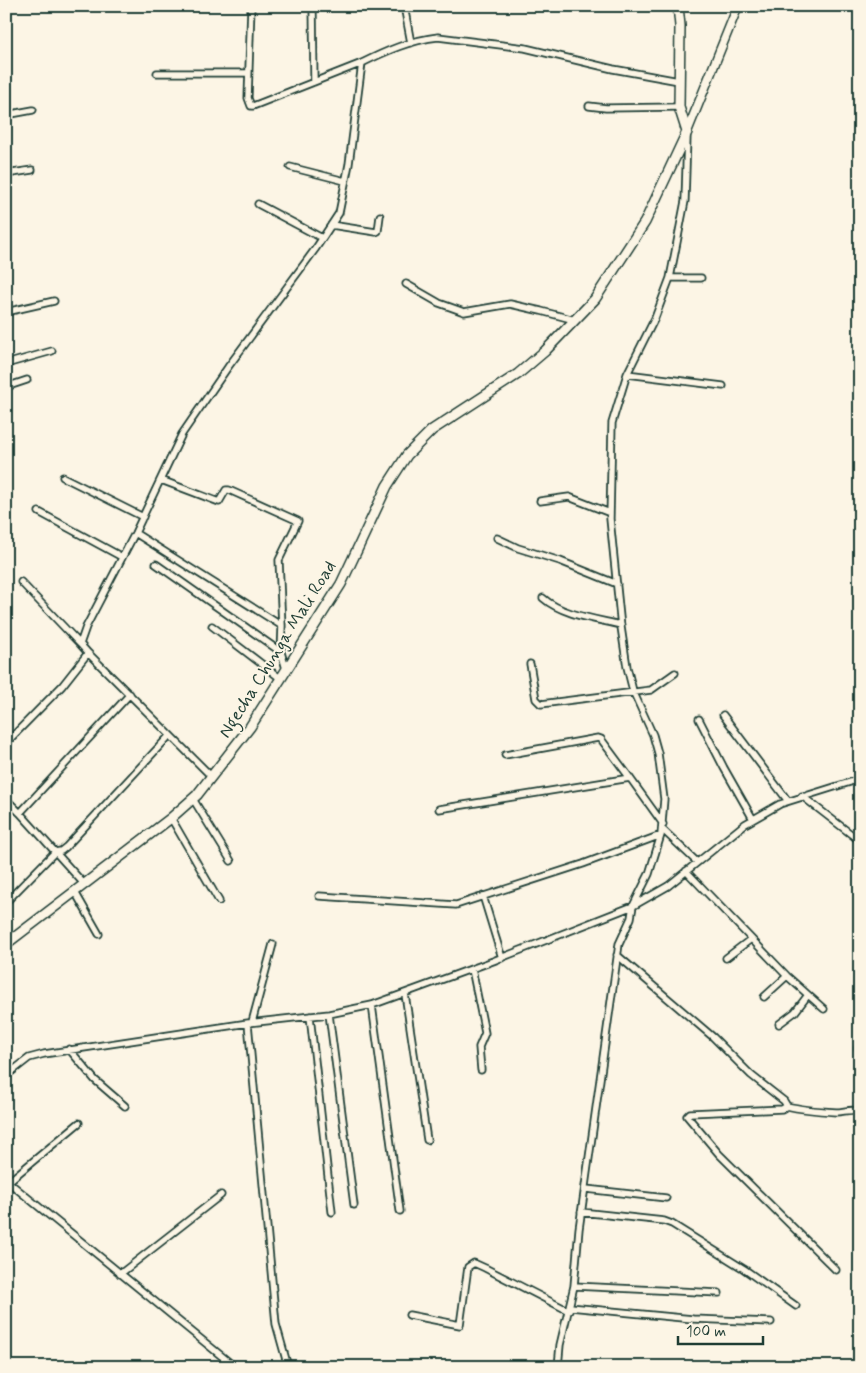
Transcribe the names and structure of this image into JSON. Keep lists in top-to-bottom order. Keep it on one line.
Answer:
{"streets":{"main road":["Ngecha Chunga Mali Road"]},"scale_bar":"100 m"}
